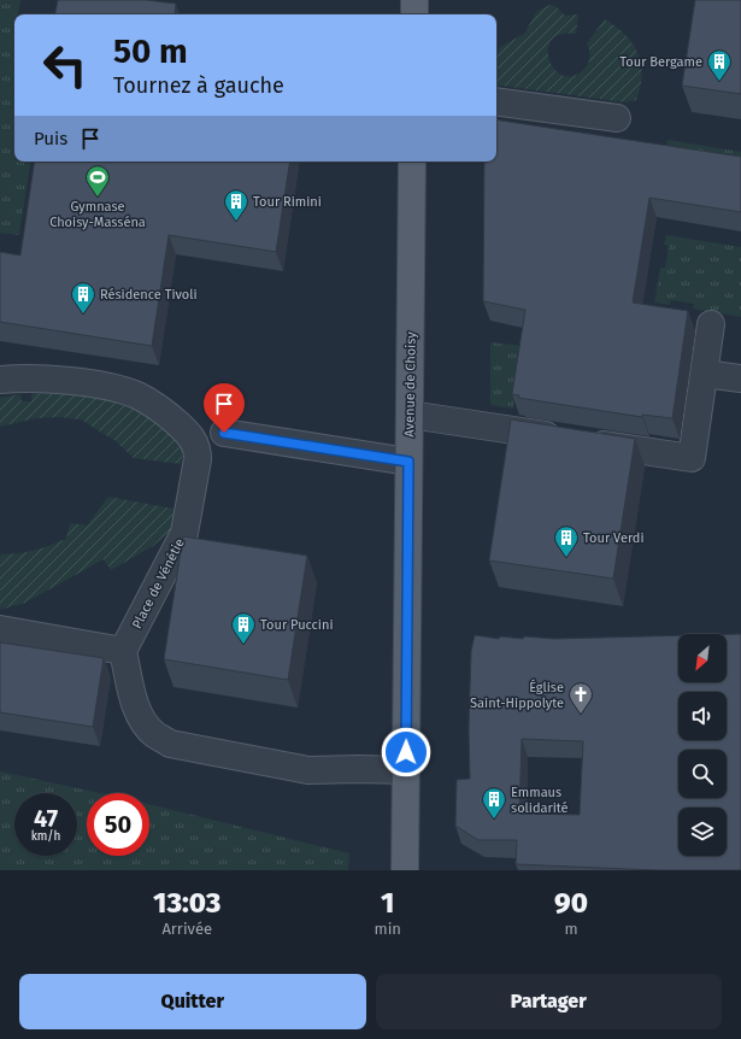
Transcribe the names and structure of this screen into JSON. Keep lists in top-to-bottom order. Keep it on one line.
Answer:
{"streets":{"main road":["Avenue de Choisy"],"street":["Place de Vénétie"]},"places":{"building":["Tour Bergame","Tour Rimini","Résidence Tivoli","Tour Verdi","Tour Puccini","Emmaus solidarité"],"sports":["Gymnase Choisy-Masséna"],"church":["Église Saint-Hippolyte"]},"north":"bottom left","page":{"turn":["50 m","Tournez à gauche"],"then":"Puis","speed":"47 km/h","limit":"50","eta":["13:03","Arrivée","1","min","90","m"],"buttons":["Quitter","Partager"]}}
